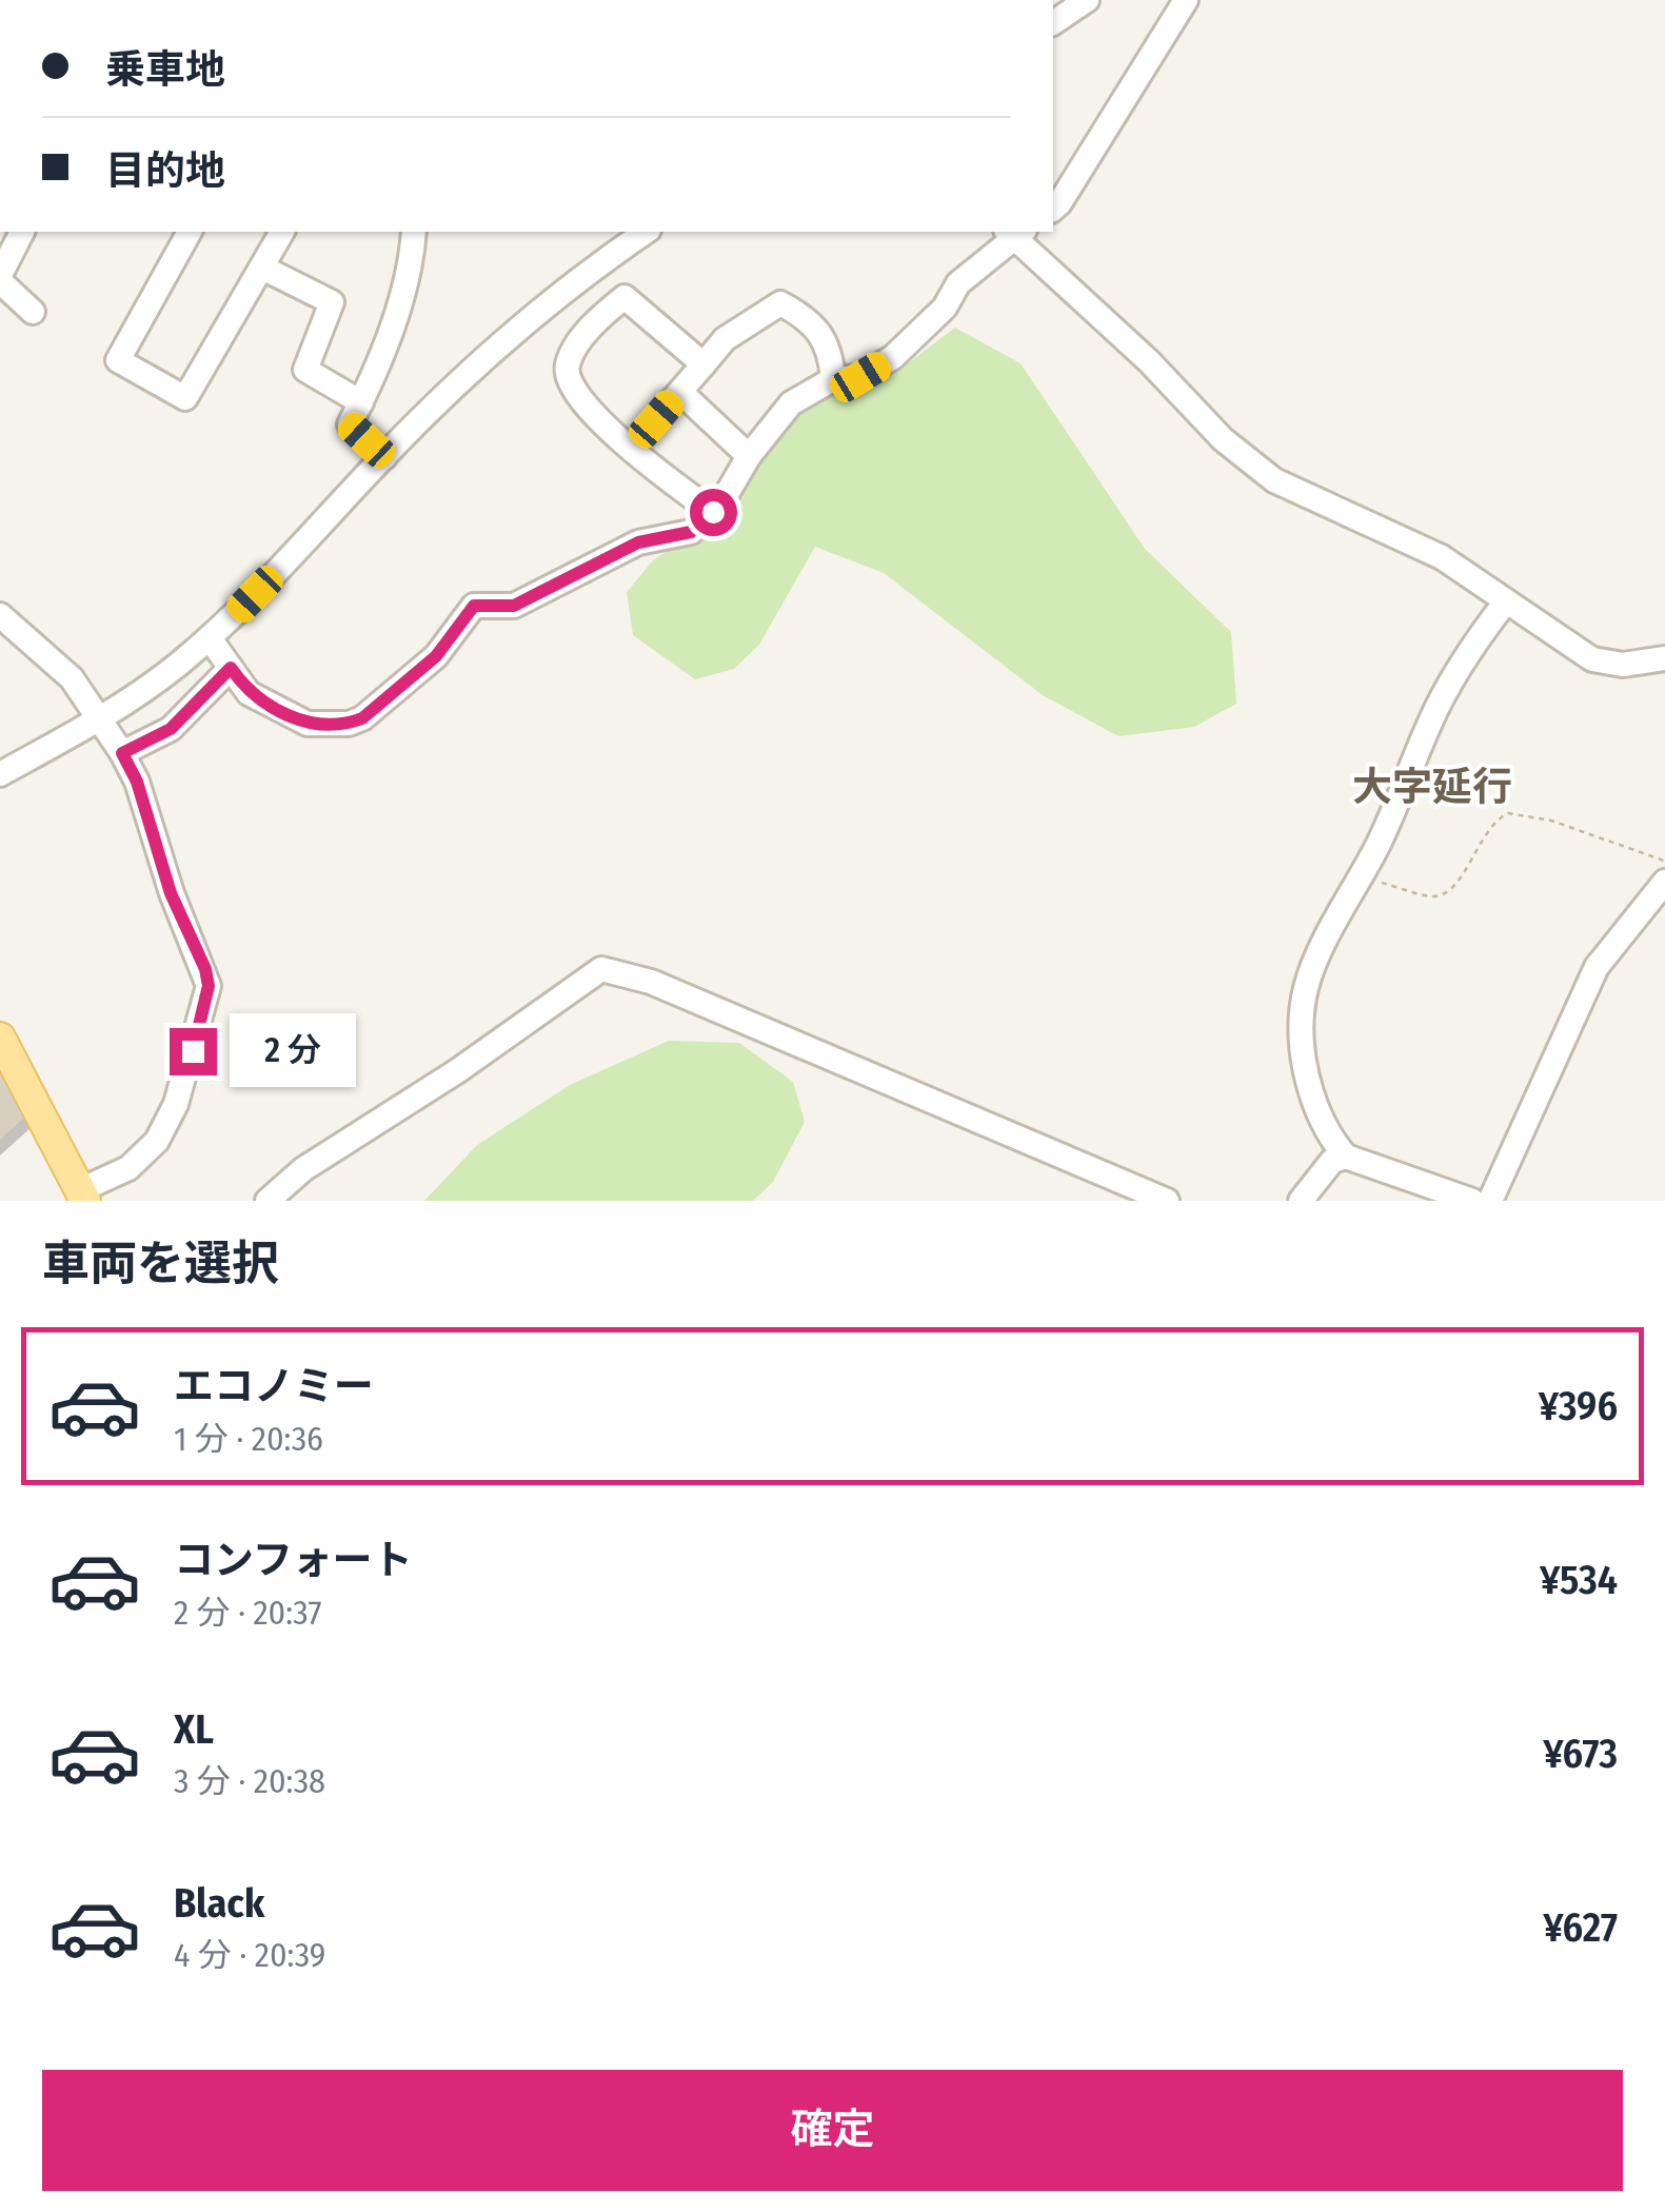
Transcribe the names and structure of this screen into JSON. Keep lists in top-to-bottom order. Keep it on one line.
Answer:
{"districts":["大字延行"],"page":{"banner":["乗車地","目的地"],"bubble":"2 分","heading":"車両を選択","list":[{"name":"エコノミー","note":"1 分 · 20:36","value":"¥396"},{"name":"コンフォート","note":"2 分 · 20:37","value":"¥534"},{"name":"XL","note":"3 分 · 20:38","value":"¥673"},{"name":"Black","note":"4 分 · 20:39","value":"¥627"}],"buttons":"確定"}}
